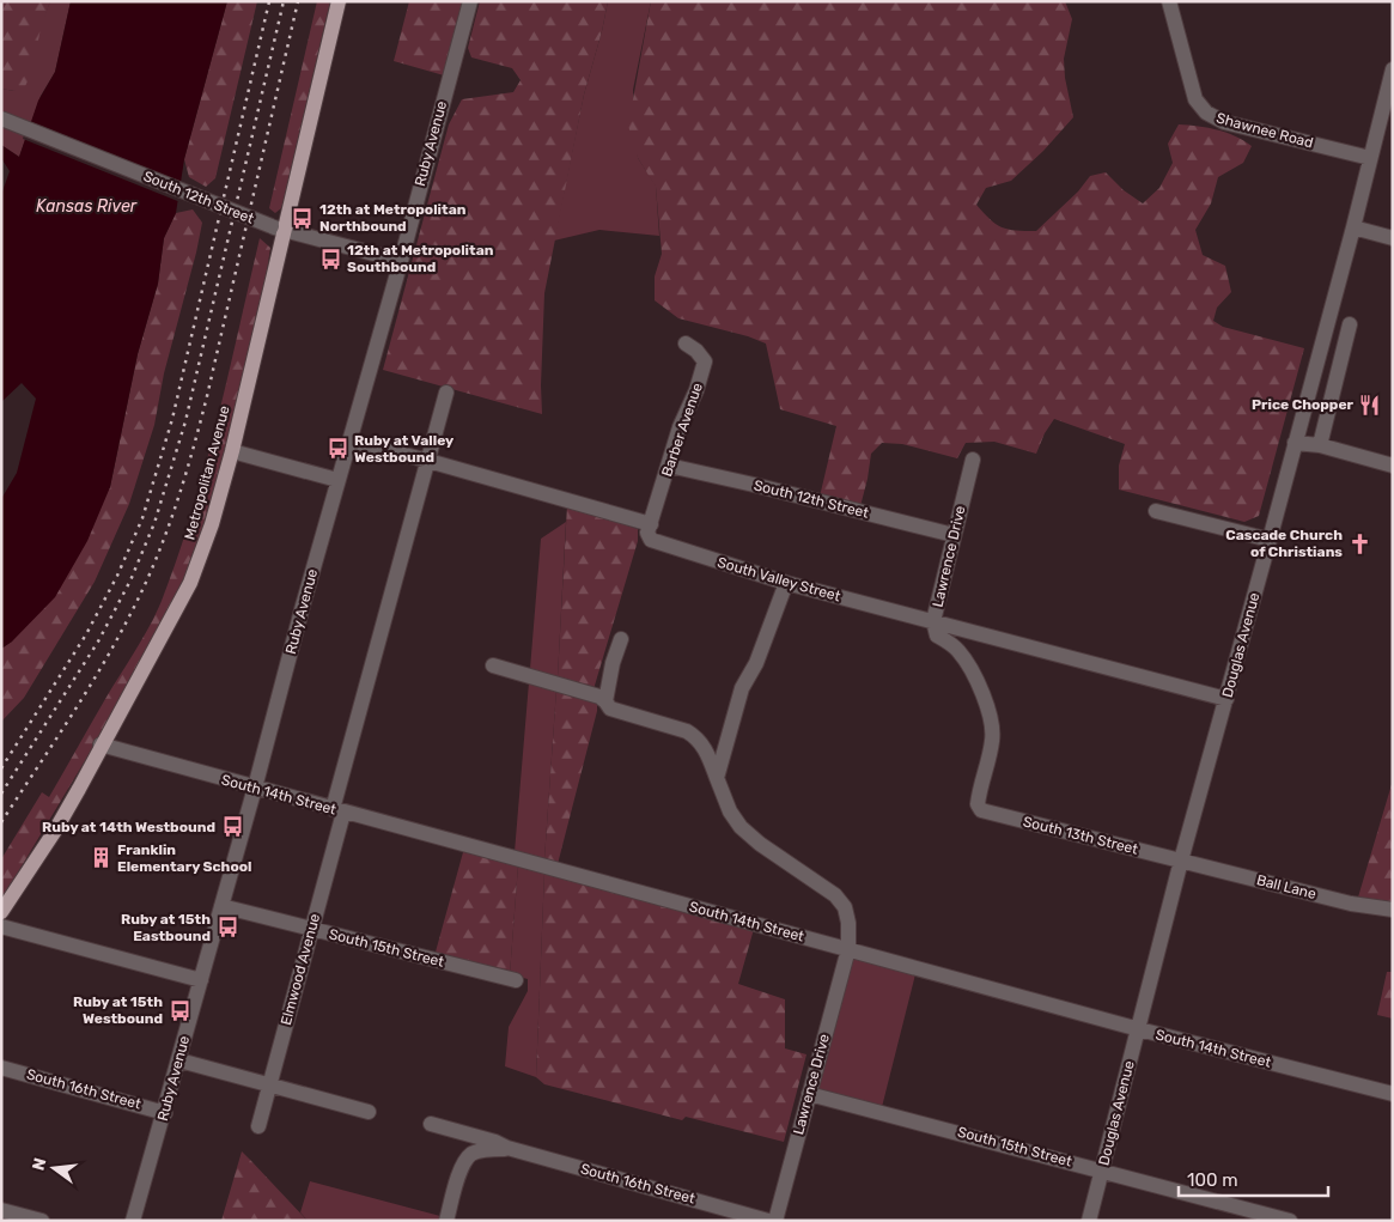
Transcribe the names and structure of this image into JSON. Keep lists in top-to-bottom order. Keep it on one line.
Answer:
{"streets":{"main road":["Metropolitan Avenue"],"street":["Shawnee Road","Ruby Avenue","South 12th Street","Barber Avenue","Lawrence Drive","South Valley Street","Douglas Avenue","South 14th Street","South 13th Street","Ball Lane","South 15th Street","Elmwood Avenue","South 16th Street"]},"crossings":[["Shawnee Road","Douglas Avenue"],["Ruby Avenue","South 12th Street"],["Ruby Avenue","South 14th Street"],["Ruby Avenue","South 15th Street"],["Ruby Avenue","South 16th Street"],["South 12th Street","Barber Avenue"],["South 12th Street","Metropolitan Avenue"],["South 12th Street","Lawrence Drive"],["Barber Avenue","South Valley Street"],["Metropolitan Avenue","South 14th Street"],["Lawrence Drive","South Valley Street"],["Lawrence Drive","South 14th Street"],["Lawrence Drive","South 13th Street"],["Lawrence Drive","South 15th Street"],["South Valley Street","Douglas Avenue"],["Douglas Avenue","South 14th Street"],["Douglas Avenue","South 13th Street"],["Douglas Avenue","Ball Lane"],["Douglas Avenue","South 15th Street"],["South 14th Street","Elmwood Avenue"],["South 13th Street","Ball Lane"],["South 15th Street","Elmwood Avenue"]],"water":["Kansas River"],"places":{"bus stop":["12th at Metropolitan Northbound","12th at Metropolitan Southbound","Ruby at Valley Westbound","Ruby at 14th Westbound","Ruby at 15th Eastbound","Ruby at 15th Westbound"],"restaurant":["Price Chopper"],"church":["Cascade Church of Christians"],"building":["Franklin Elementary School"]},"scale_bar":"100 m","north":"left"}
